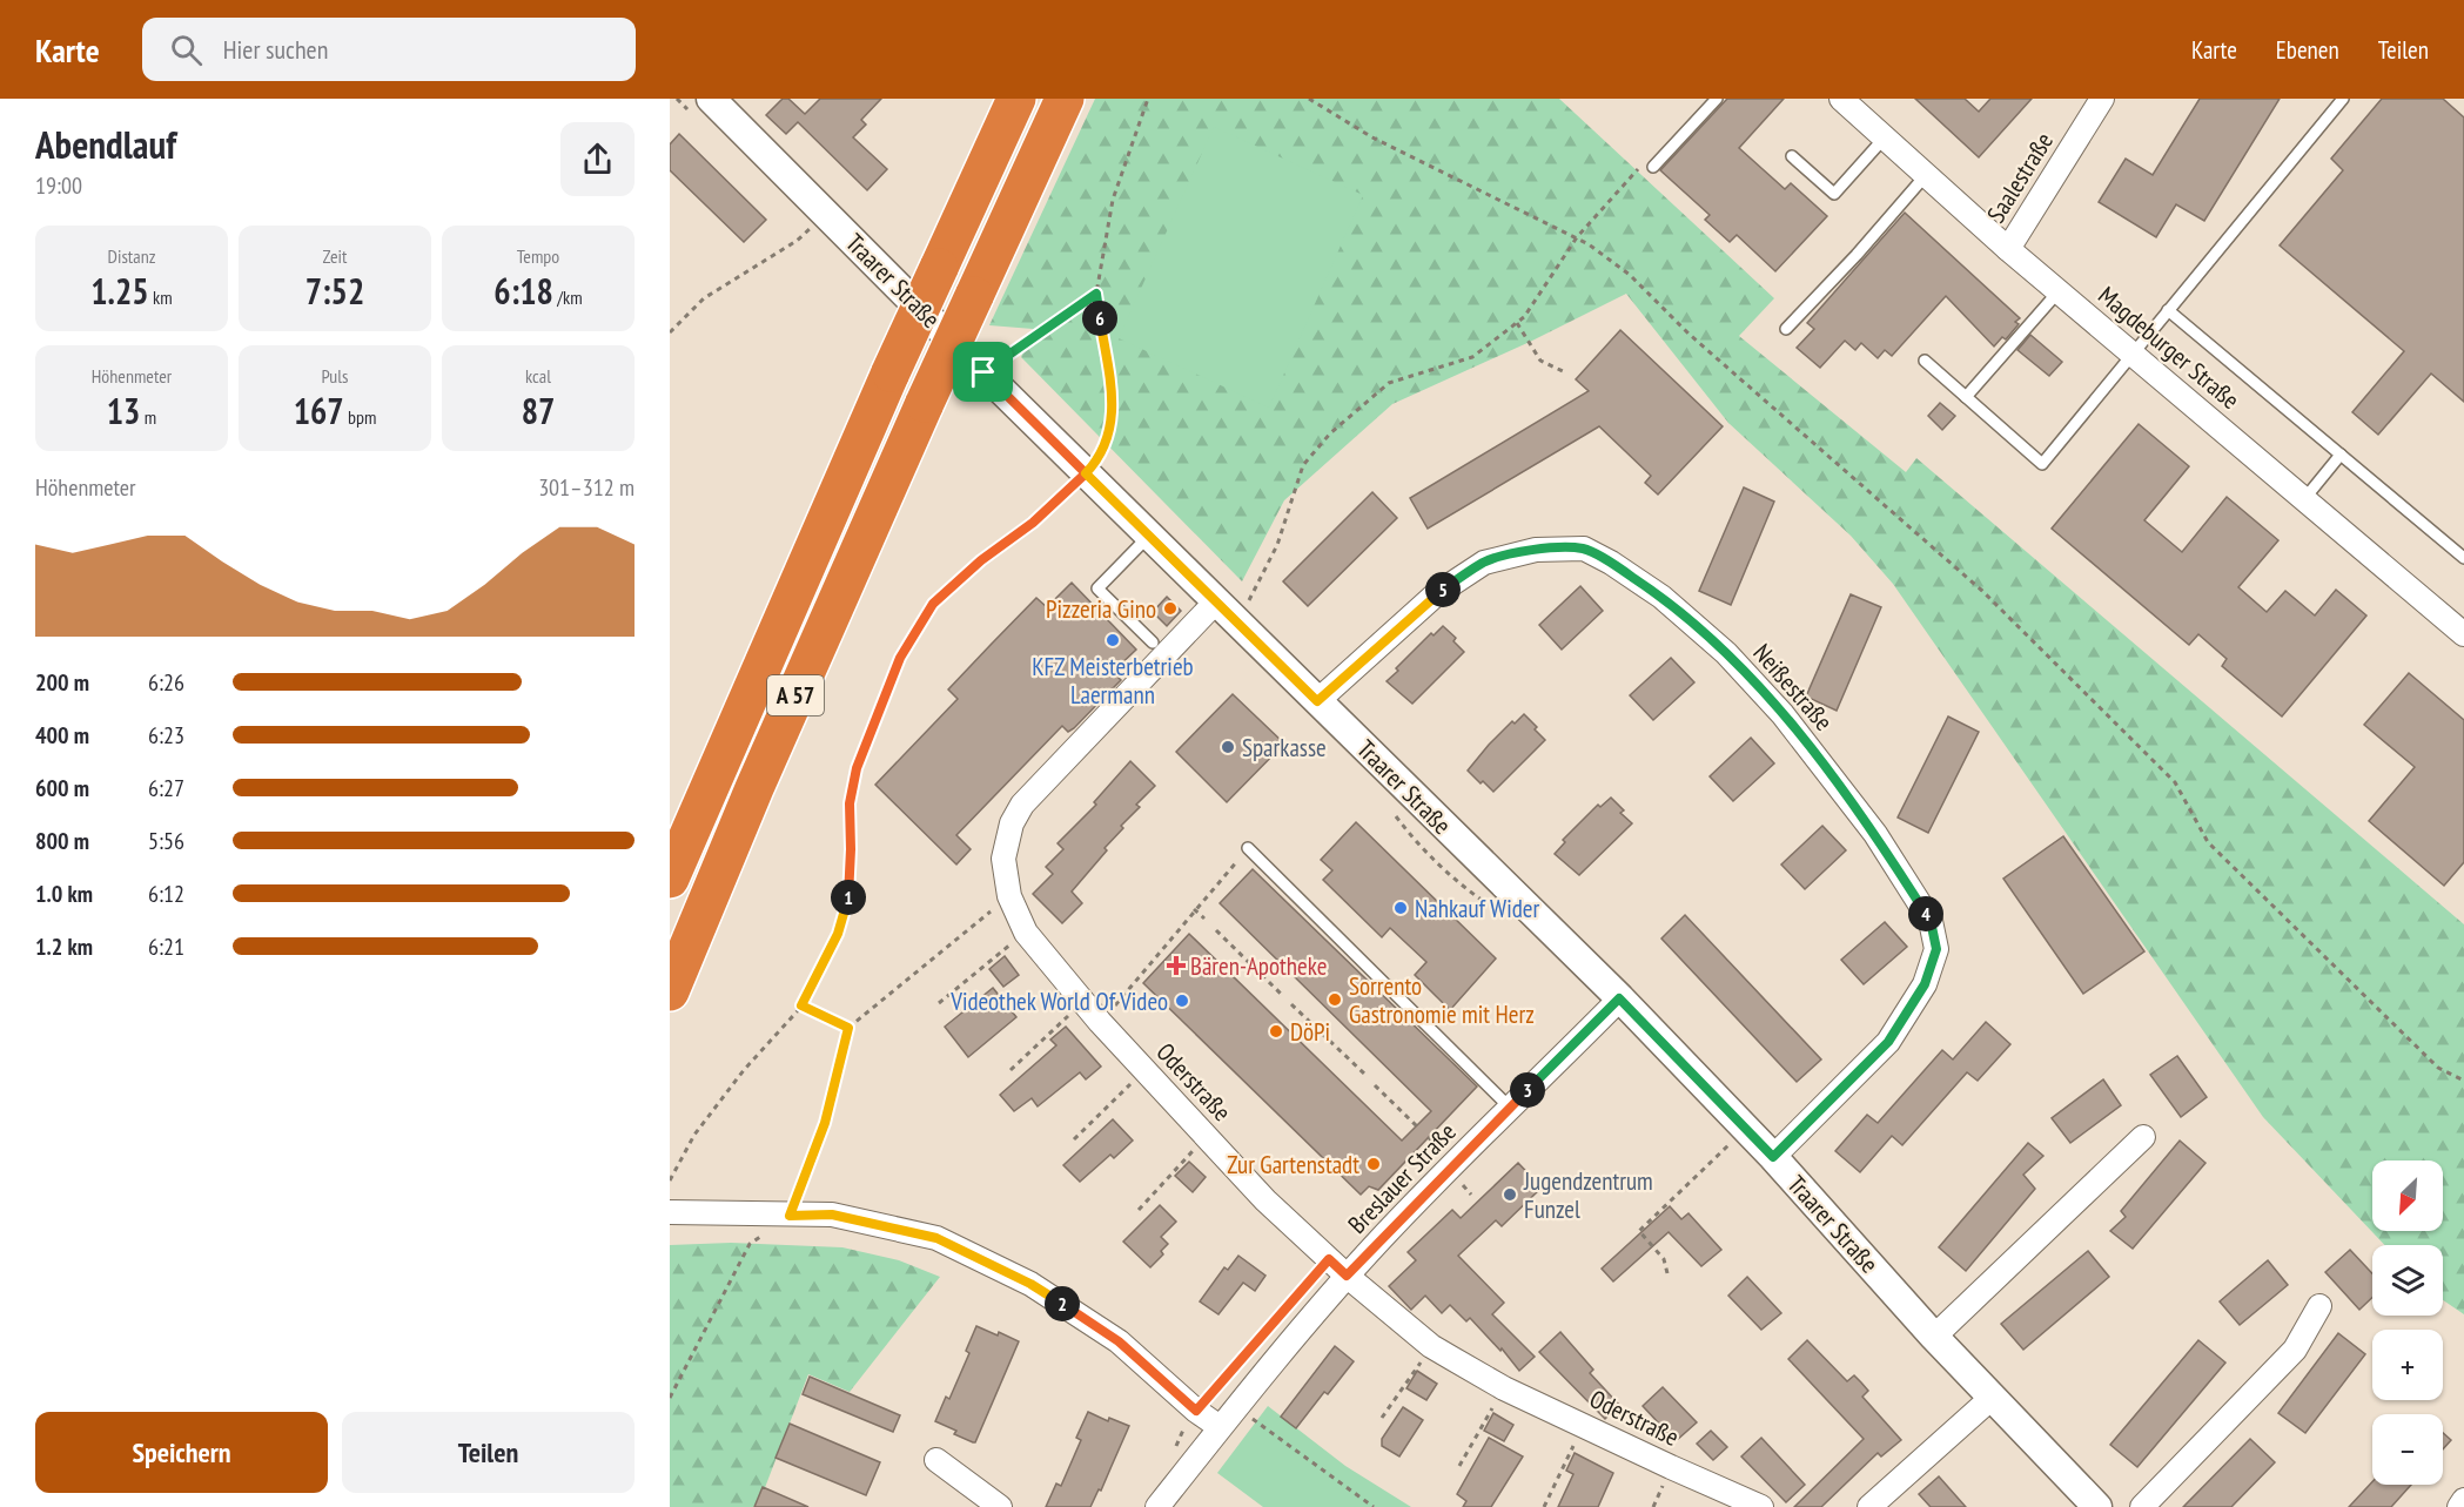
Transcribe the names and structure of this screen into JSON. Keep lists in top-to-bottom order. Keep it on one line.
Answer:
{"streets":{"highway":["A 57"],"street":["Saalestraße","Traarer Straße","Magdeburger Straße","Neißestraße","Oderstraße","Breslauer Straße"]},"crossings":[["Saalestraße","Magdeburger Straße"],["Traarer Straße","Neißestraße"],["Traarer Straße","Oderstraße"],["Traarer Straße","Breslauer Straße"],["Oderstraße","Breslauer Straße"]],"places":{"other":["Pizzeria Gino","KFZ Meisterbetrieb Laermann","Sparkasse","Nahkauf Wider","Sorrento Gastronomie mit Herz","Videothek World Of Video","DöPi","Zur Gartenstadt","Jugendzentrum Funzel"],"health":["Bären-Apotheke"]},"north":"bottom left","page":{"header":"Karte","search":"Hier suchen","nav":["Karte","Ebenen","Teilen"],"heading":["Abendlauf","19:00"],"stats":[["Distanz","1.25 km"],["Zeit","7:52"],["Tempo","6:18 /km"],["Höhenmeter","13 m"],["Puls","167 bpm"],["kcal","87"]],"pins":["6","5","1","4","3","2"],"chart":["Höhenmeter","301–312 m"],"list":[{"name":"200 m","note":"6:26"},{"name":"400 m","note":"6:23"},{"name":"600 m","note":"6:27"},{"name":"800 m","note":"5:56"},{"name":"1.0 km","note":"6:12"},{"name":"1.2 km","note":"6:21"}],"map_buttons":["+","−"],"buttons":["Speichern","Teilen"]}}
